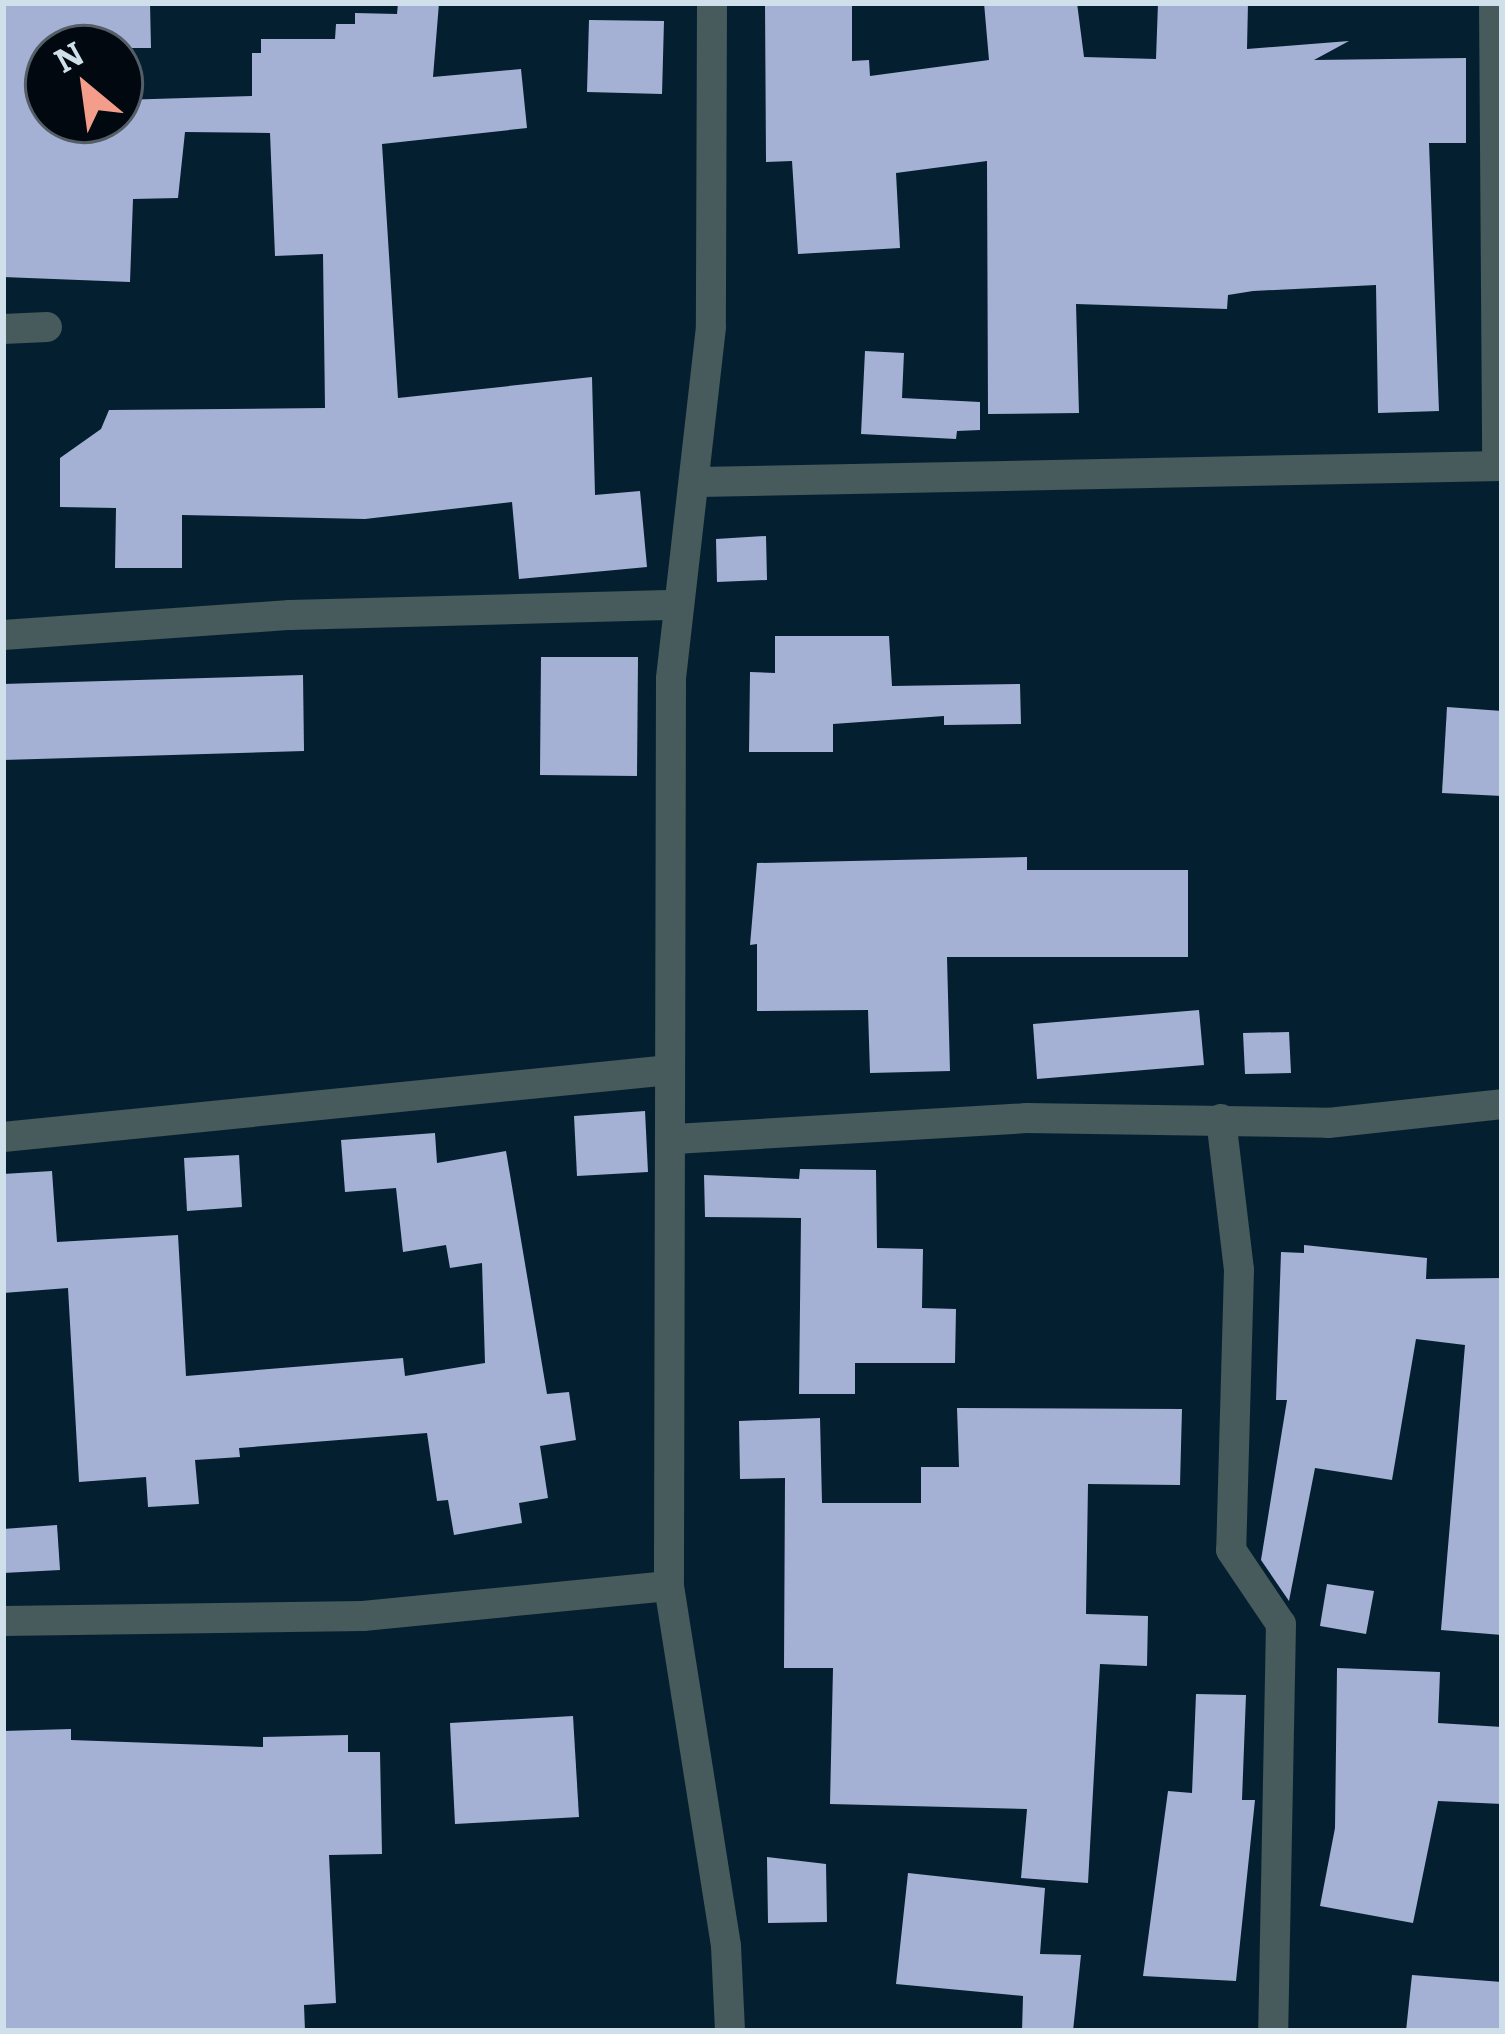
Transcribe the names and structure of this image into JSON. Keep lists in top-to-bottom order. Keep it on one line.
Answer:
{"north":"top left"}
